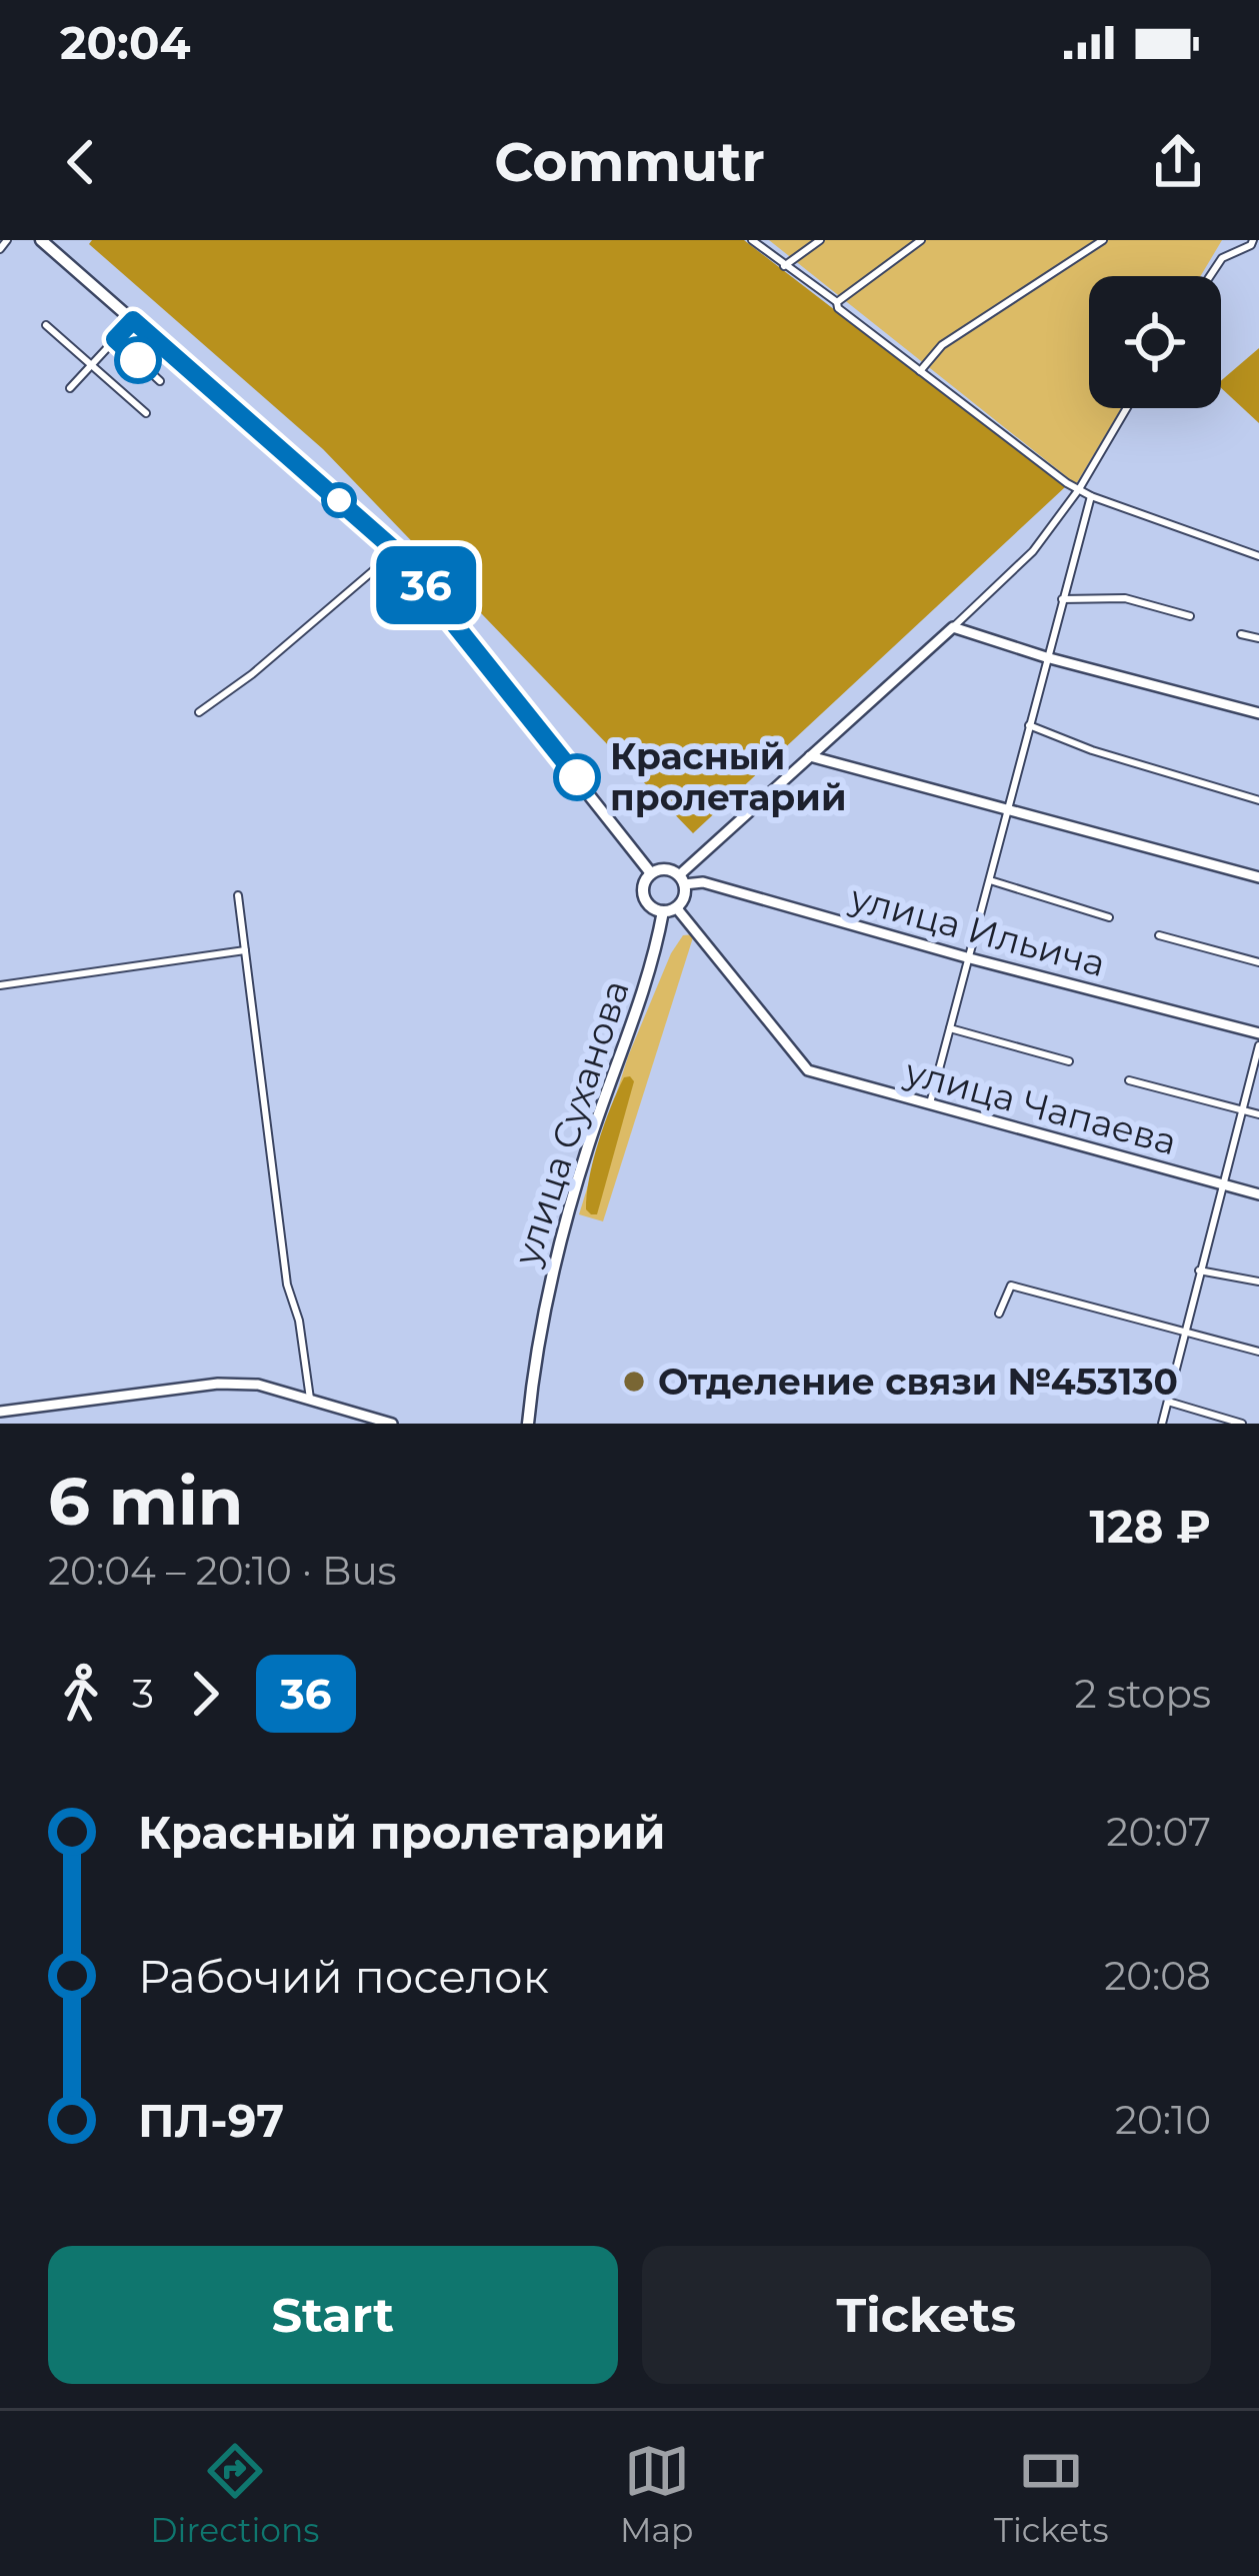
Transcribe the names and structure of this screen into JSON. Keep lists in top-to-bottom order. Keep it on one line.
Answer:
{"streets":{"main road":["улица Ильича","улица Чапаева","улица Суханова"]},"crossings":[["улица Ильича","улица Чапаева"],["улица Ильича","улица Суханова"],["улица Чапаева","улица Суханова"]],"places":["Красный пролетарий","Отделение связи №453130"],"lines":["bus line 36"],"page":{"status":"20:04","header":"Commutr","on_map":"36","heading":["6 min","20:04 – 20:10 · Bus","128 ₽"],"legs":["3","36","2 stops"],"list":[{"name":"Красный пролетарий","value":"20:07"},{"name":"Рабочий поселок","value":"20:08"},{"name":"ПЛ-97","value":"20:10"}],"buttons":["Start","Tickets"],"tabs":["Directions","Map","Tickets"]}}
